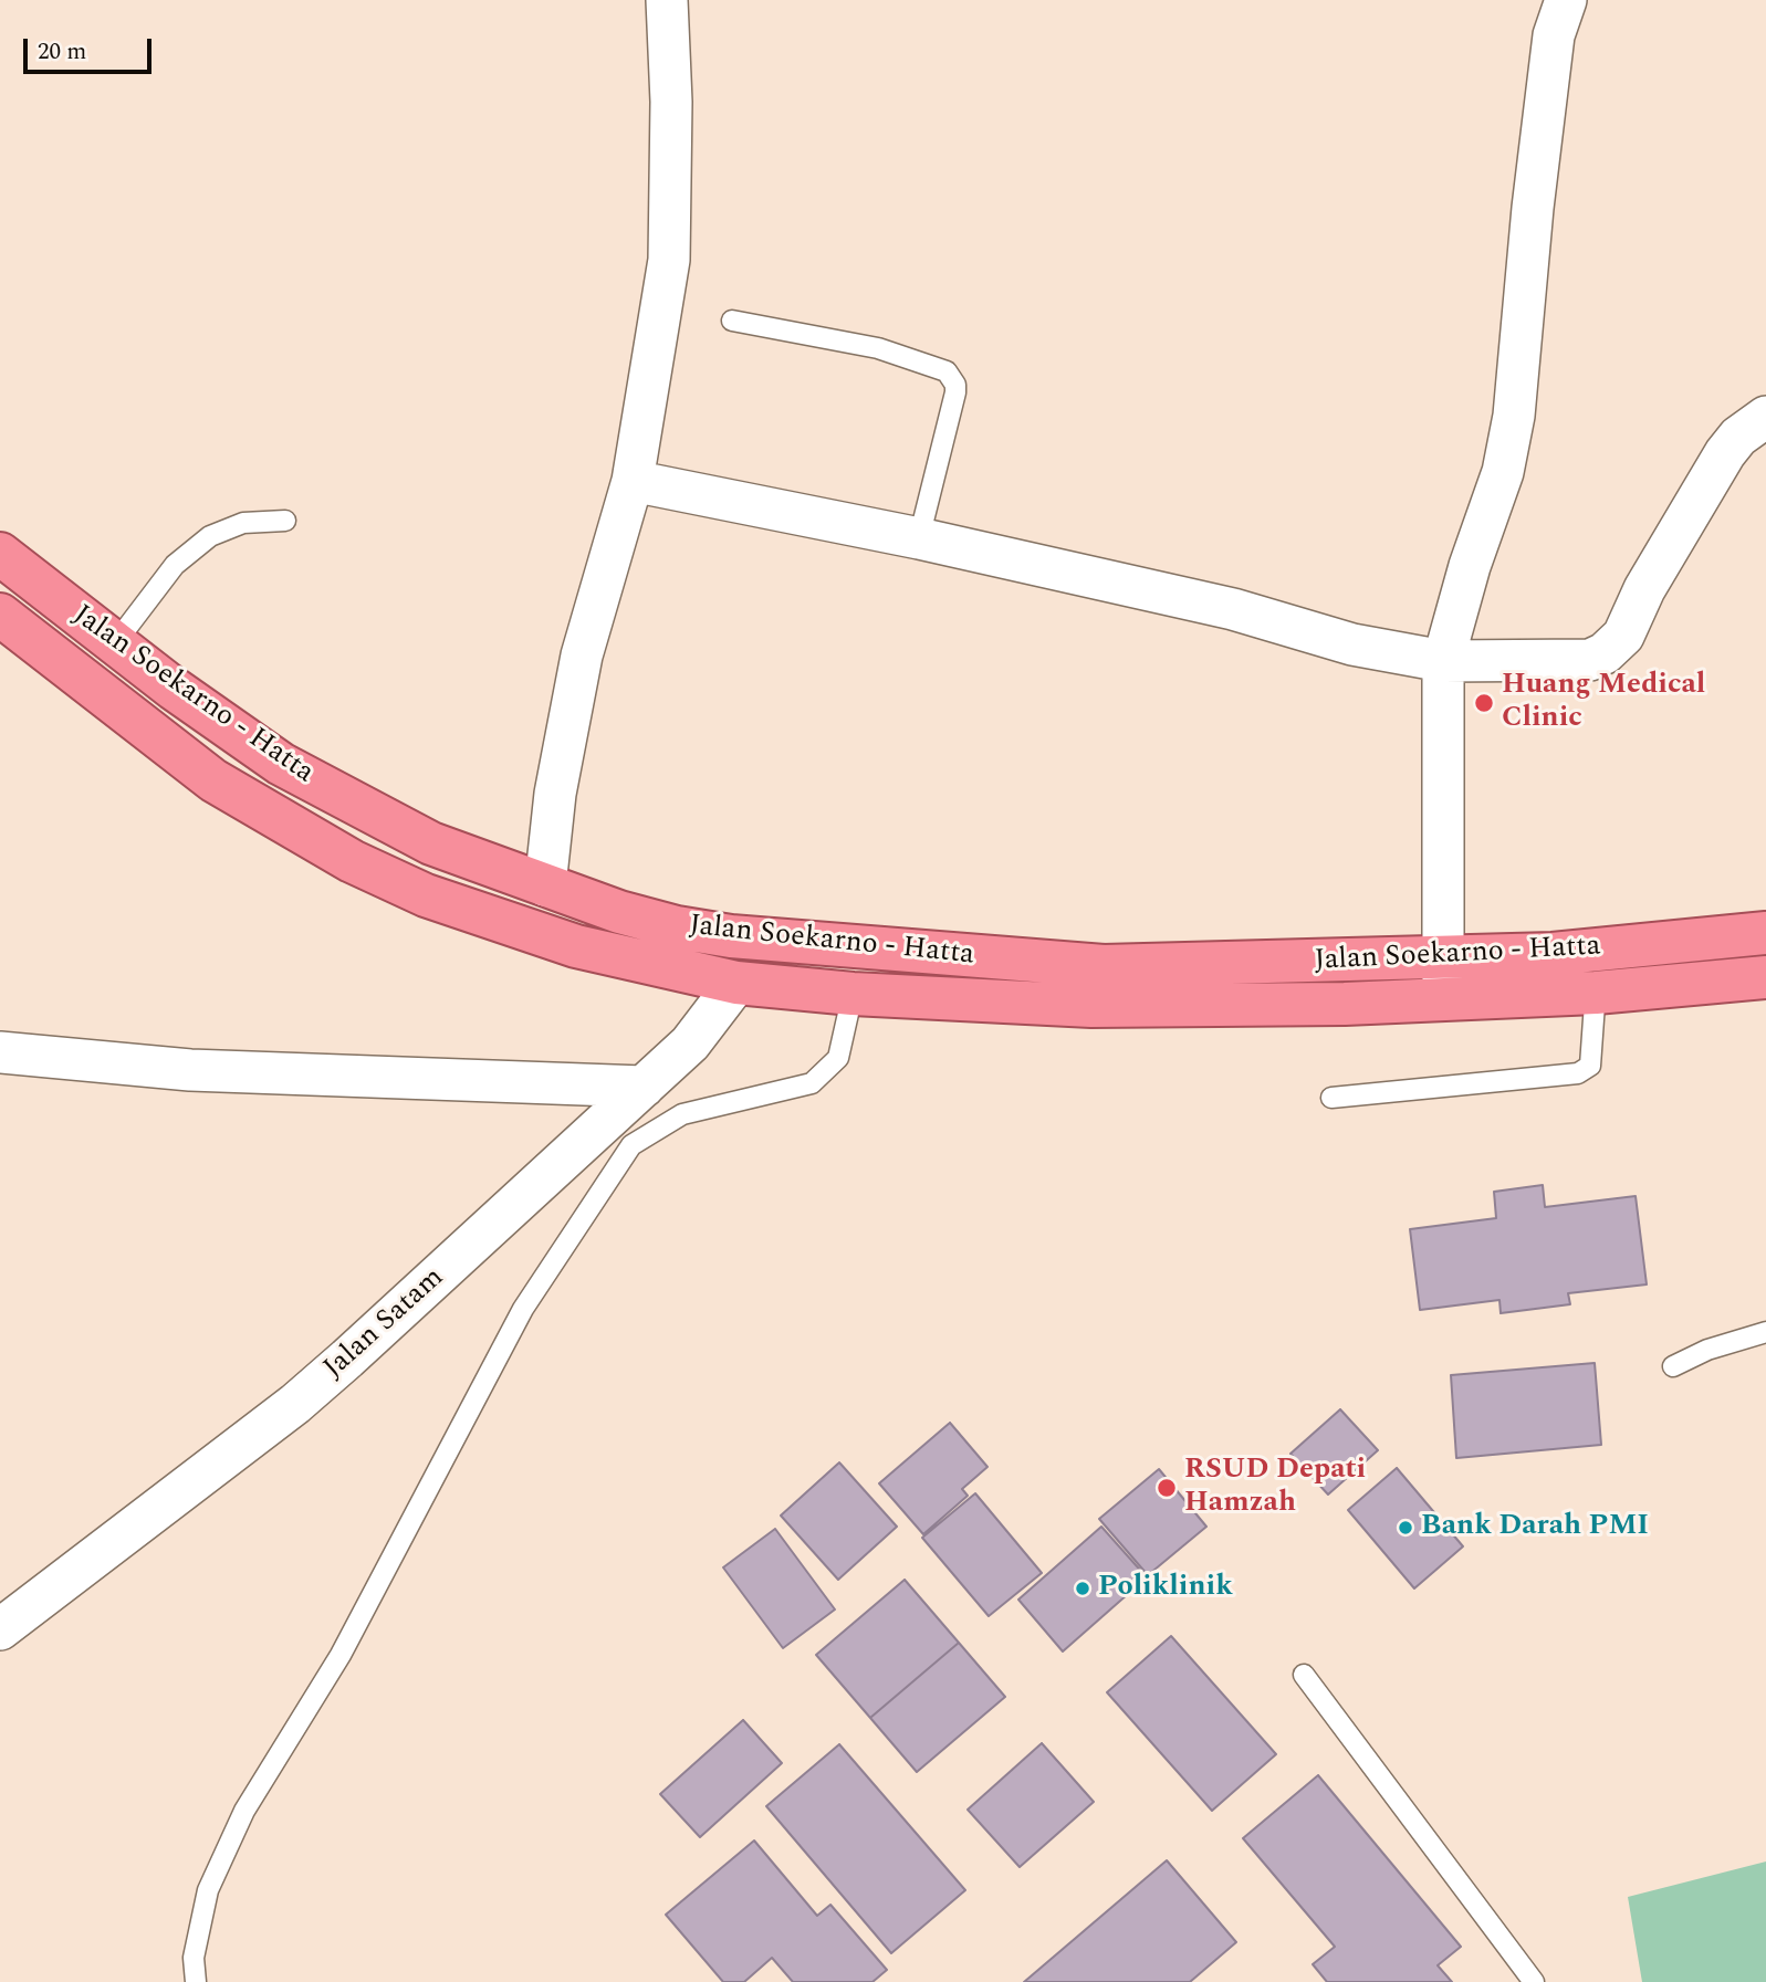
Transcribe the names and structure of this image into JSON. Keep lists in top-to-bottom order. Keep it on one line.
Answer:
{"streets":{"highway":["Jalan Soekarno - Hatta"],"street":["Jalan Satam"]},"crossings":[["Jalan Soekarno - Hatta","Jalan Satam"]],"places":["Huang Medical Clinic","RSUD Depati Hamzah","Bank Darah PMI","Poliklinik"],"scale_bar":"20 m"}
